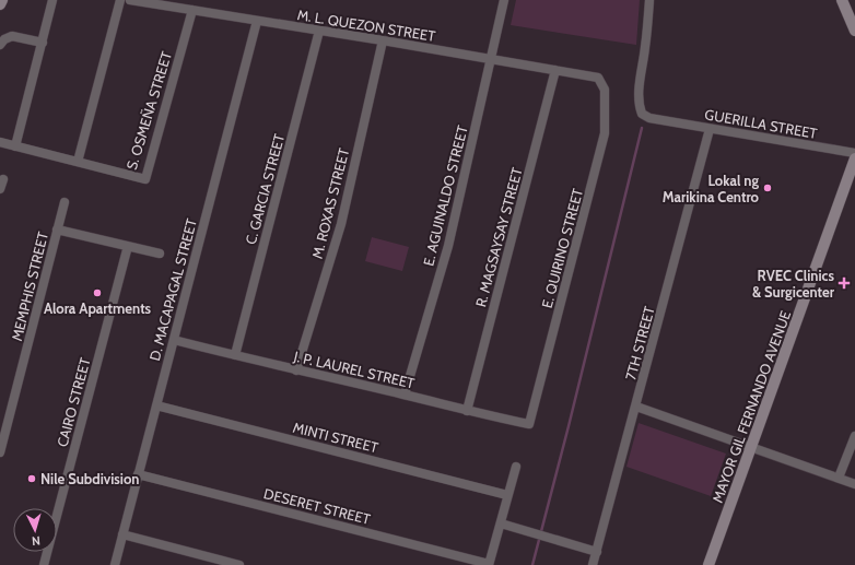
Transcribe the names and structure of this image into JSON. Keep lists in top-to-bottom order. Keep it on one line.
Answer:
{"streets":{"street":["M. L. QUEZON STREET","S. OSMEÑA STREET","GUERILLA STREET","C. GARCIA STREET","E. AGUINALDO STREET","M. ROXAS STREET","R. MAGSAYSAY STREET","E. QUIRINO STREET","MEMPHIS STREET","D. MACAPAGAL STREET","7TH STREET","J. P. LAUREL STREET","CAIRO STREET","MAYOR GIL FERNANDO AVENUE","MINTI STREET","DESERET STREET"]},"crossings":[["M. L. QUEZON STREET","S. OSMEÑA STREET"],["M. L. QUEZON STREET","C. GARCIA STREET"],["M. L. QUEZON STREET","E. AGUINALDO STREET"],["M. L. QUEZON STREET","M. ROXAS STREET"],["M. L. QUEZON STREET","R. MAGSAYSAY STREET"],["M. L. QUEZON STREET","E. QUIRINO STREET"],["M. L. QUEZON STREET","D. MACAPAGAL STREET"],["GUERILLA STREET","7TH STREET"],["C. GARCIA STREET","J. P. LAUREL STREET"],["E. AGUINALDO STREET","J. P. LAUREL STREET"],["M. ROXAS STREET","J. P. LAUREL STREET"],["R. MAGSAYSAY STREET","J. P. LAUREL STREET"],["E. QUIRINO STREET","J. P. LAUREL STREET"],["D. MACAPAGAL STREET","J. P. LAUREL STREET"],["D. MACAPAGAL STREET","MINTI STREET"],["D. MACAPAGAL STREET","DESERET STREET"]],"places":{"other":["Lokal ng Marikina Centro","Alora Apartments","Nile Subdivision"],"health":["RVEC Clinics & Surgicenter"]},"north":"bottom"}
